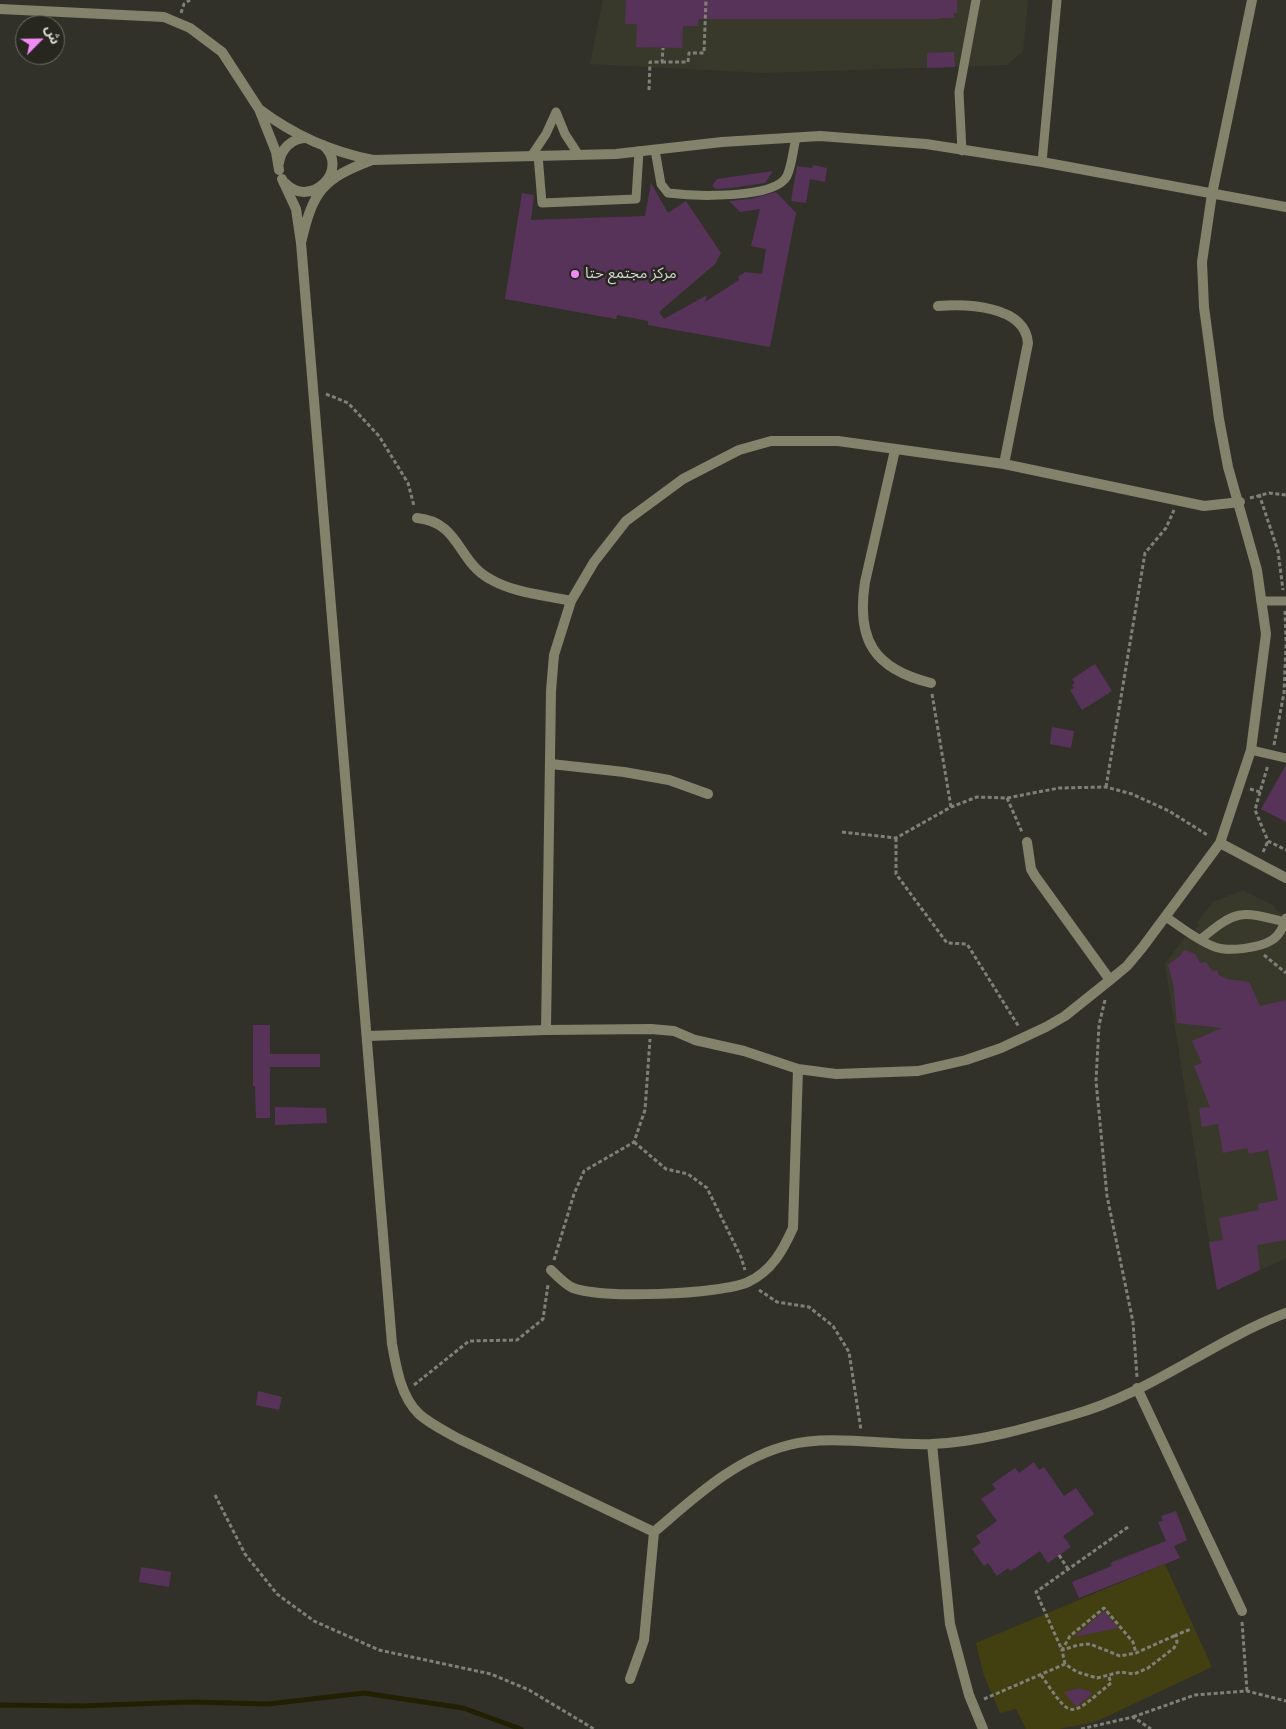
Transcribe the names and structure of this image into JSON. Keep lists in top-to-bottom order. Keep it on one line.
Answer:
{"places":["مركز مجتمع حتا"],"north":"top right"}
